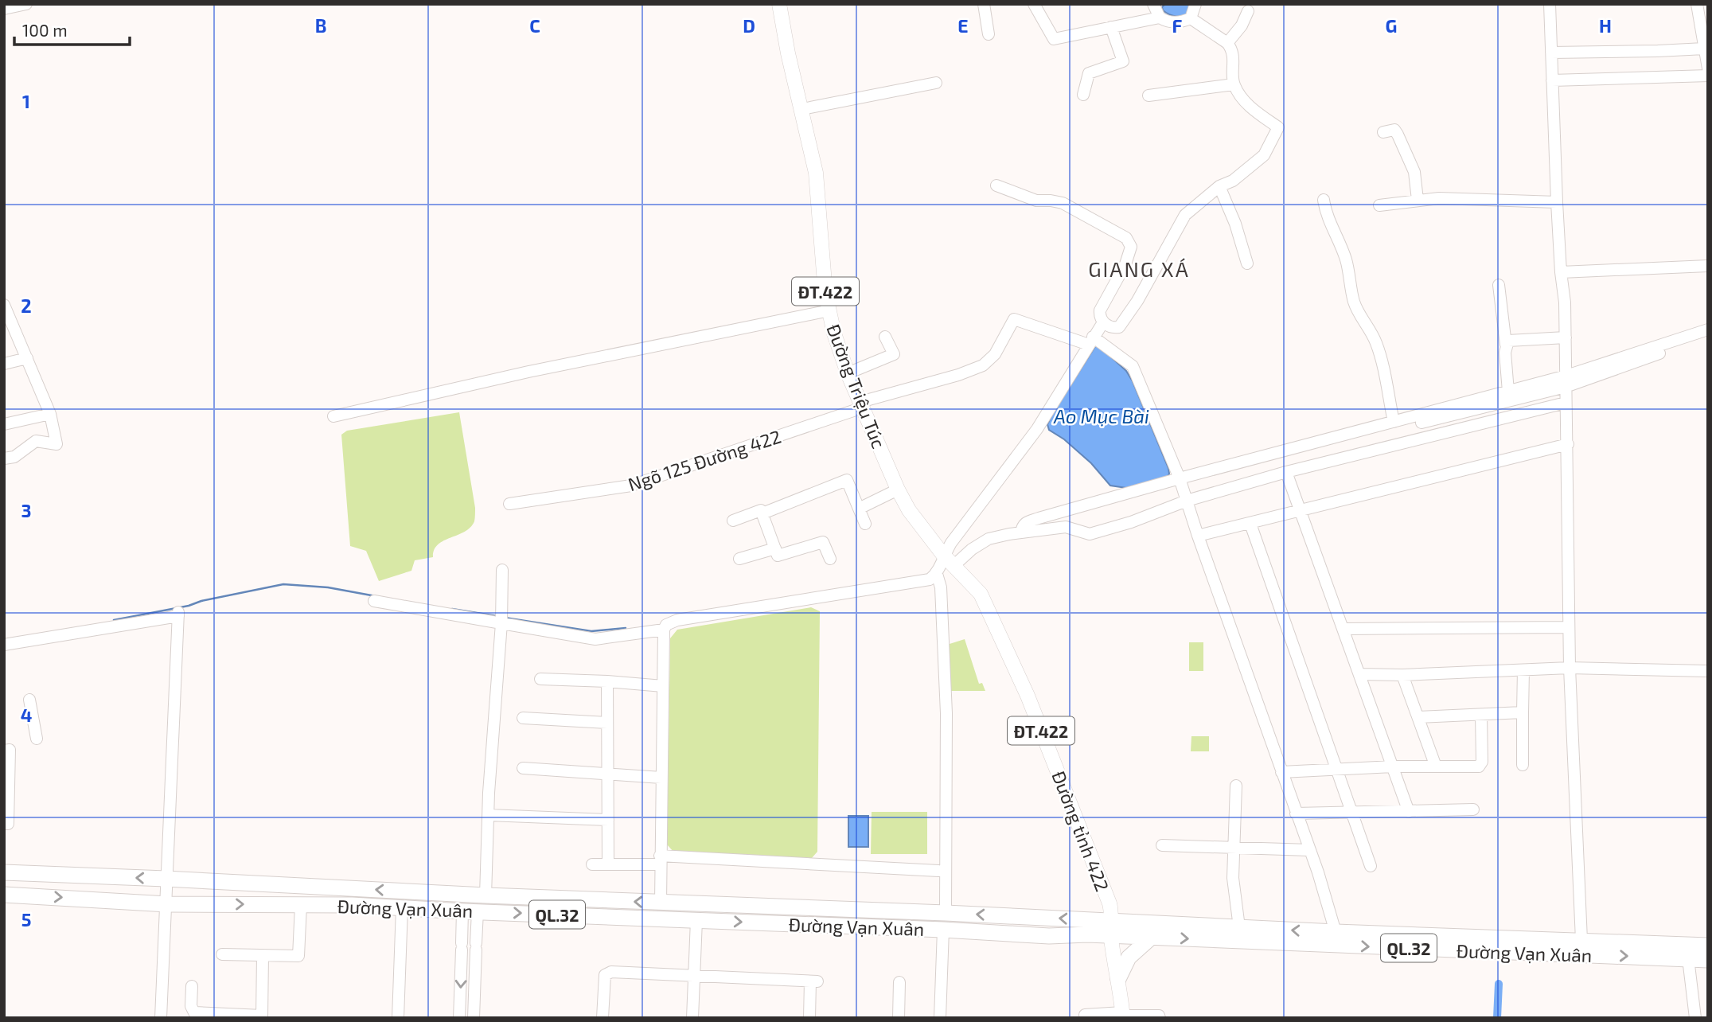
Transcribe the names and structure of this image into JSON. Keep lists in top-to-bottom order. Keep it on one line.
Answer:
{"streets":{"highway":["Đường Vạn Xuân","QL.32"],"main road":["ĐT.422","Đường Triệu Túc","Đường tỉnh 422"],"street":["Ngõ 125 Đường 422"]},"crossings":[["ĐT.422","Đường tỉnh 422"],["ĐT.422","Đường Vạn Xuân"],["Đường Triệu Túc","Ngõ 125 Đường 422"],["Đường Triệu Túc","Đường tỉnh 422"],["Đường tỉnh 422","Đường Vạn Xuân"]],"districts":["GIANG XÁ"],"water":["Ao Mục Bài"],"scale_bar":"100 m","grid":{"columns":["B","C","D","E","F","G","H"],"rows":["1","2","3","4","5"]}}
